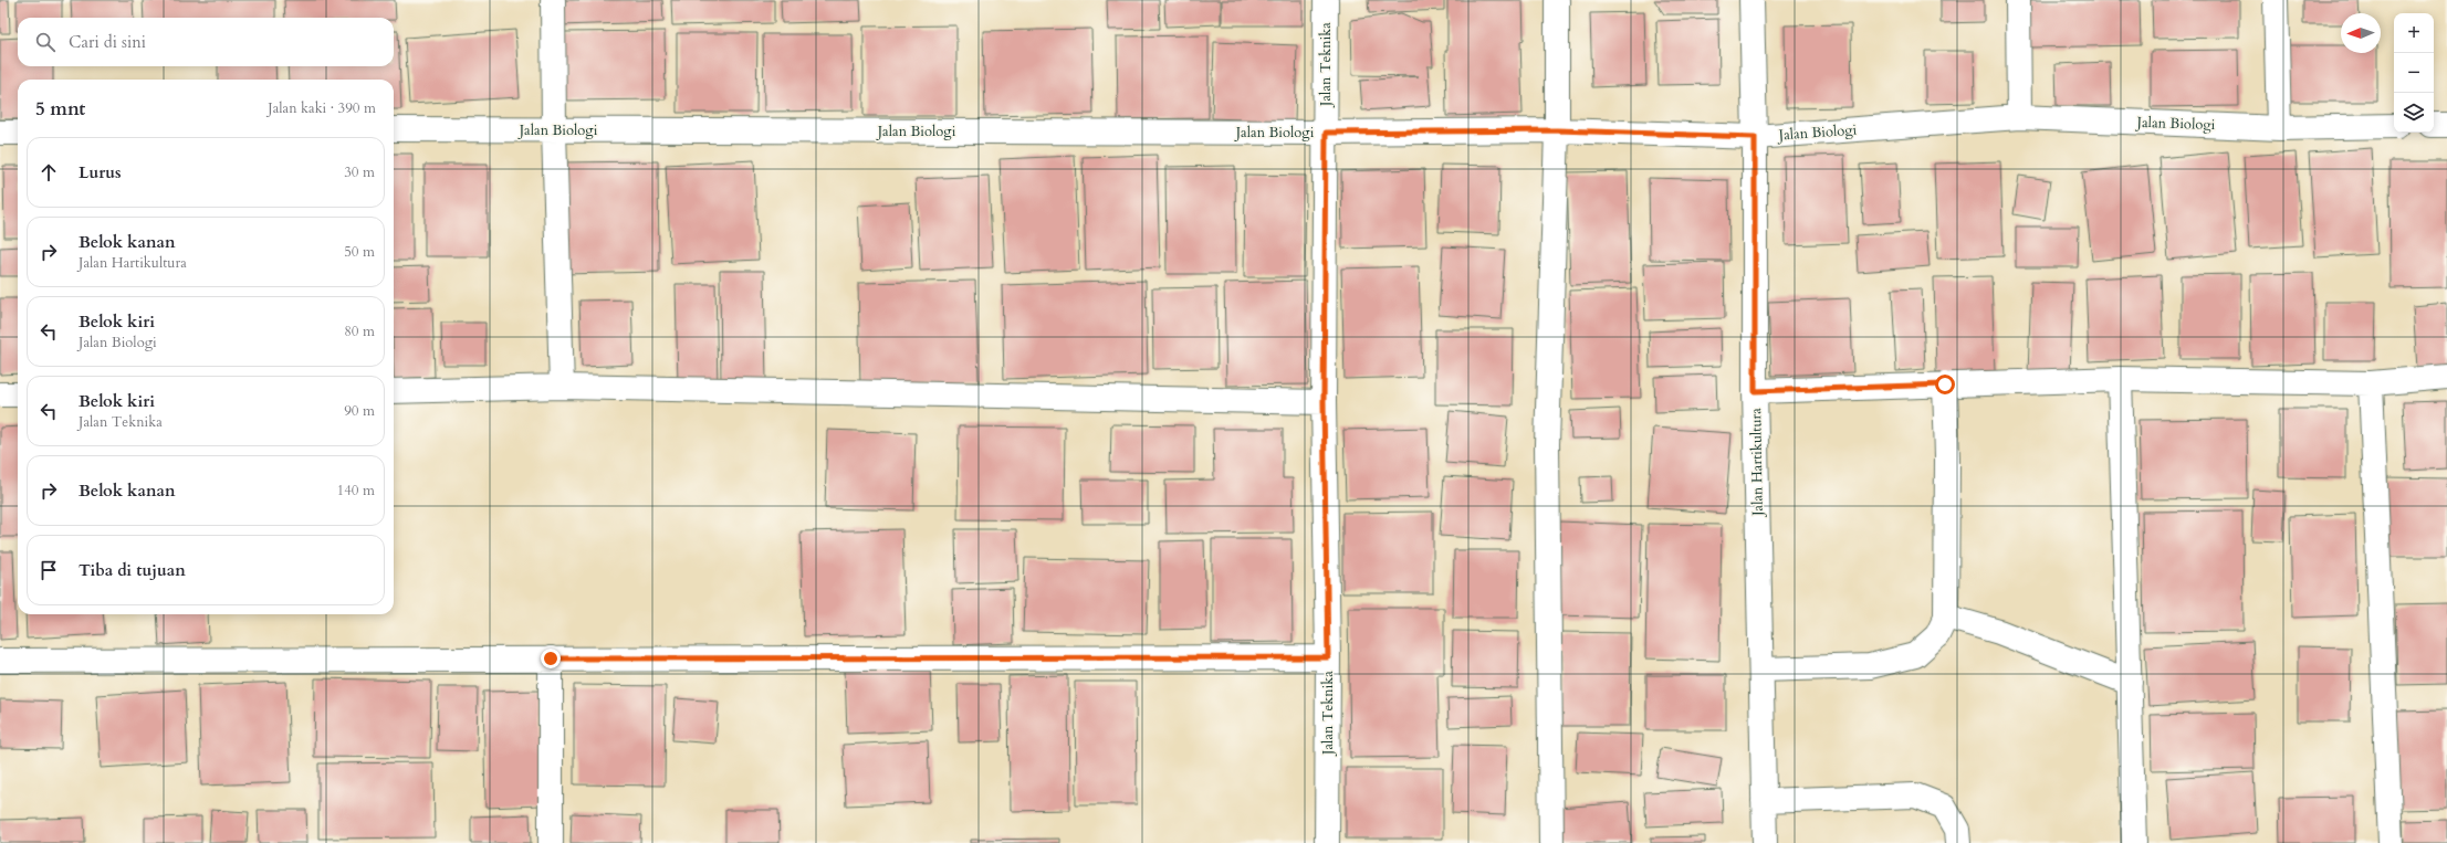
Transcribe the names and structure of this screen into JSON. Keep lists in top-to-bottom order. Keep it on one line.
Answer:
{"streets":{"street":["Jalan Teknika","Jalan Biologi","Jalan Hartikultura"]},"crossings":[["Jalan Teknika","Jalan Biologi"],["Jalan Biologi","Jalan Hartikultura"]],"north":"left","page":{"map_buttons":["+","−"],"search":"Cari di sini","heading":["5 mnt","Jalan kaki · 390 m"],"list":[["Lurus","30 m"],["Belok kanan","Jalan Hartikultura","50 m"],["Belok kiri","Jalan Biologi","80 m"],["Belok kiri","Jalan Teknika","90 m"],["Belok kanan","140 m"],"Tiba di tujuan"]}}
